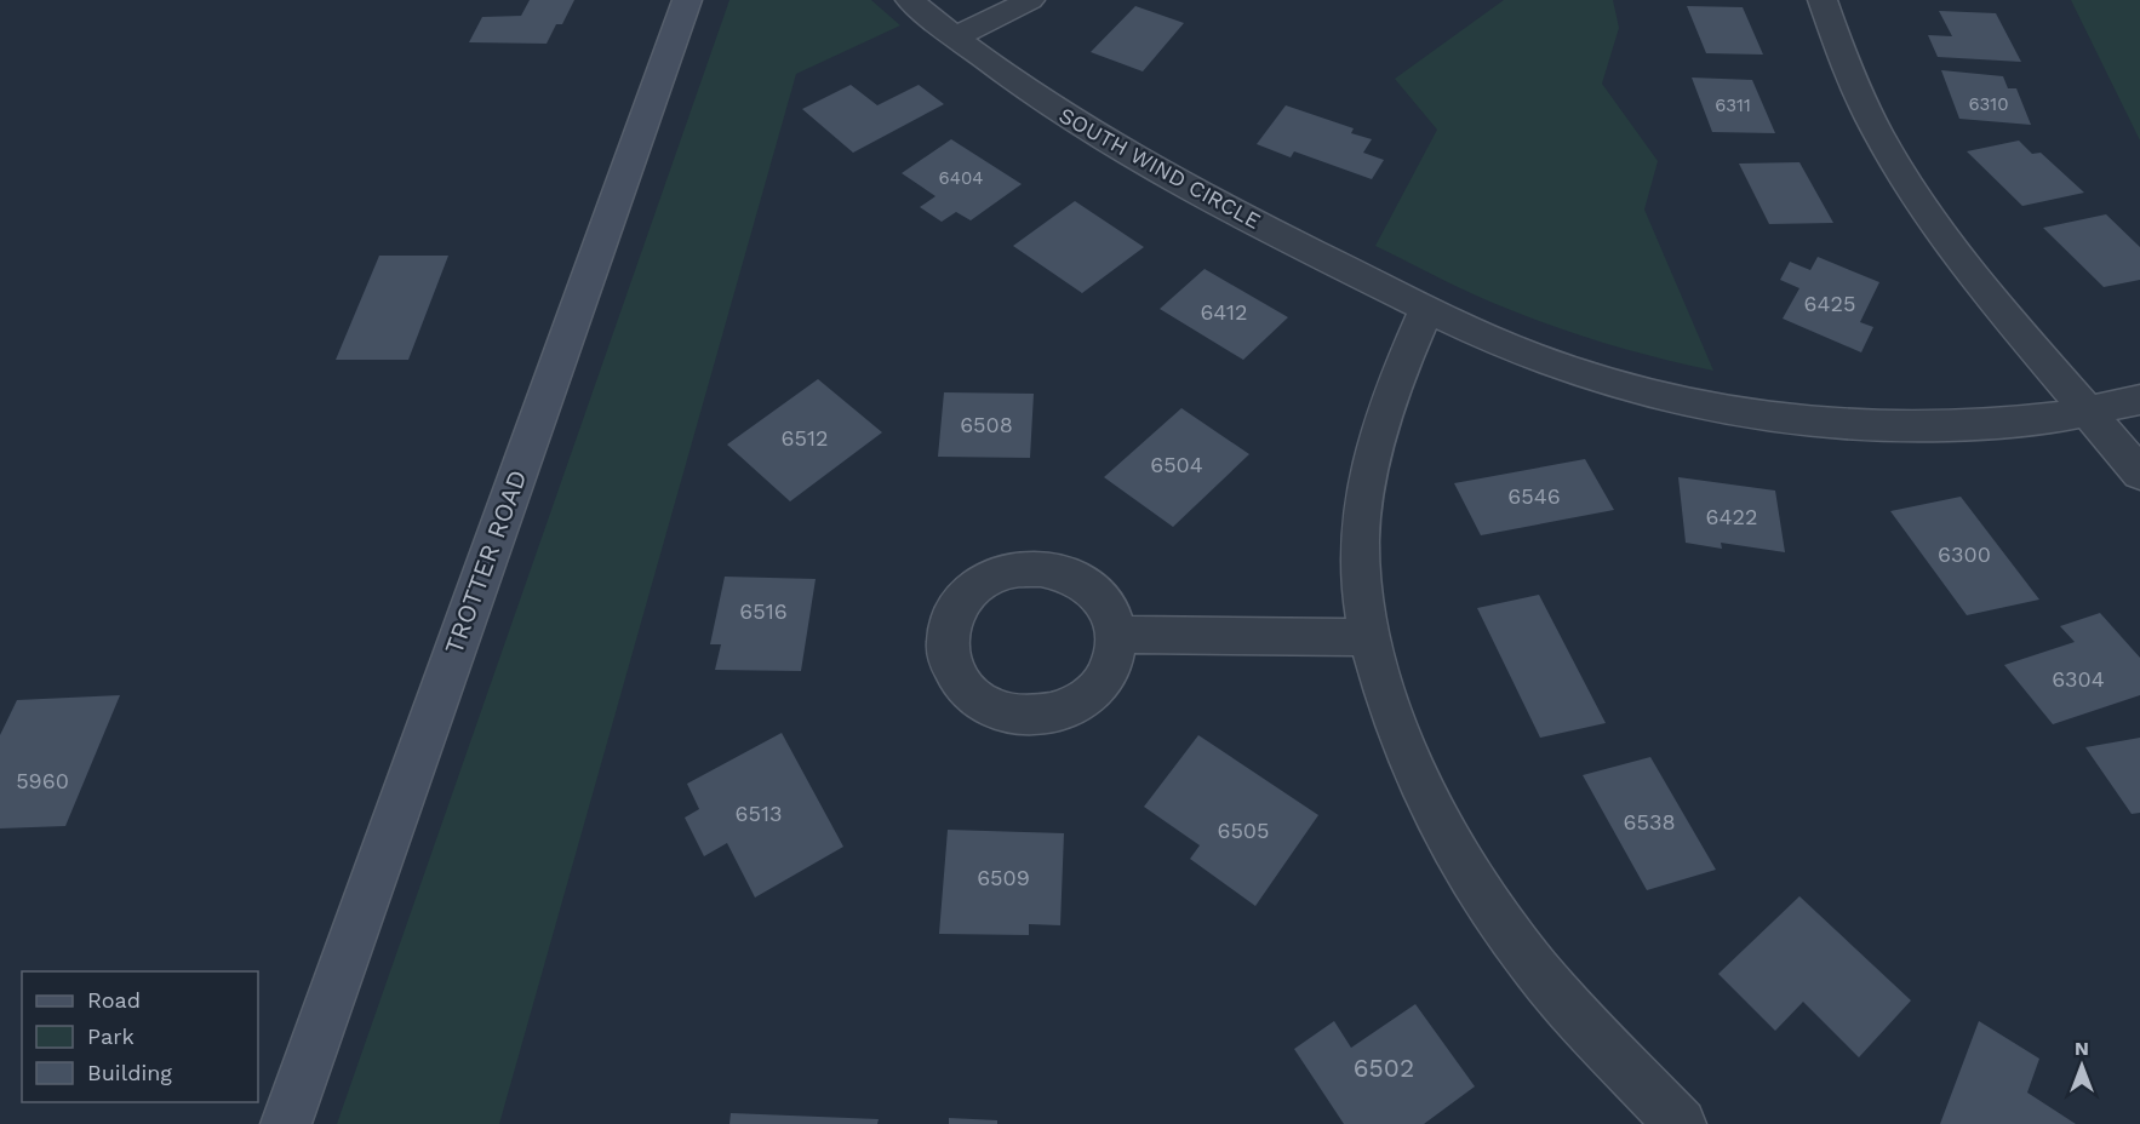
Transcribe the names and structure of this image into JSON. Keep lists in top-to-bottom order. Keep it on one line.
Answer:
{"streets":{"street":["SOUTH WIND CIRCLE","TROTTER ROAD"]},"house_numbers":["6310","6311","6404","6425","6412","6508","6512","6504","6546","6422","6300","6516","6304","5960","6513","6538","6505","6509","6502"],"legend":["Road","Park","Building"],"north":"top"}
